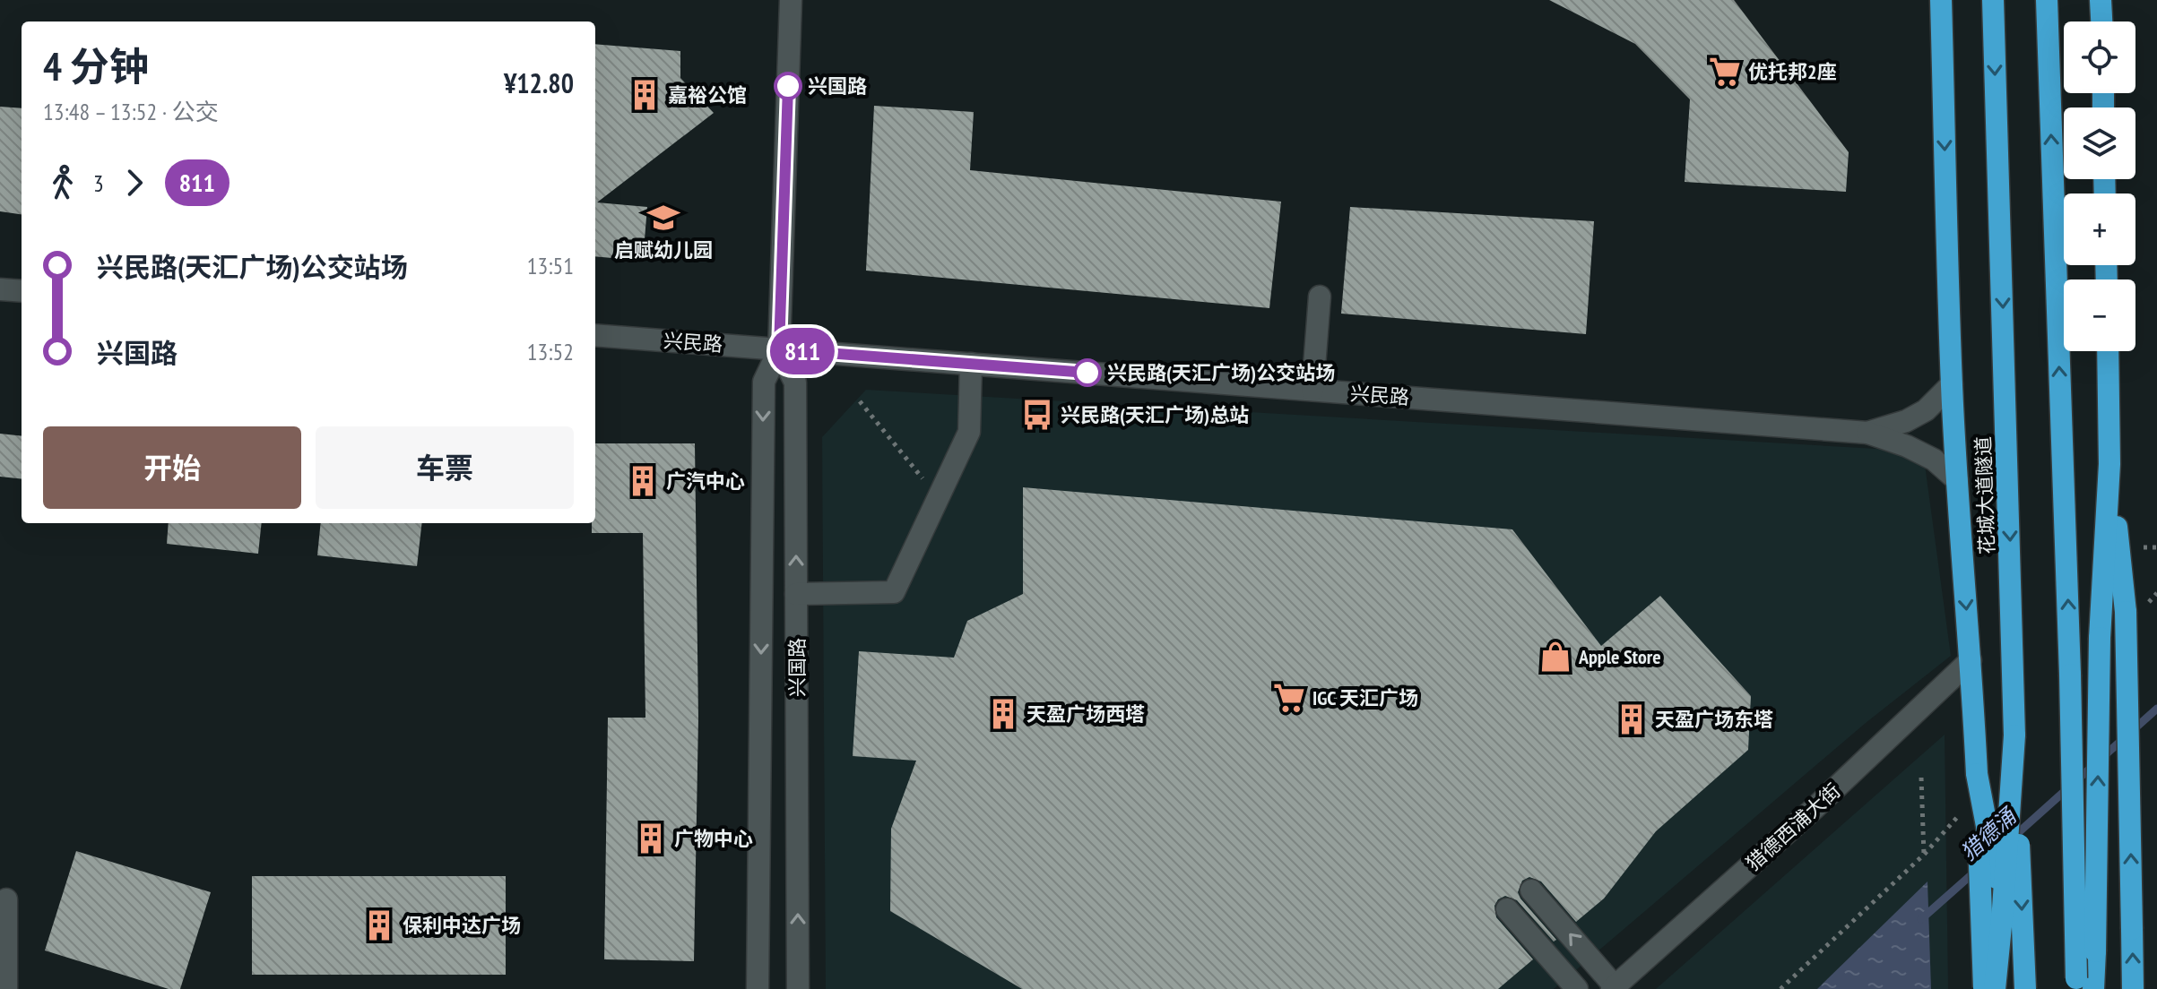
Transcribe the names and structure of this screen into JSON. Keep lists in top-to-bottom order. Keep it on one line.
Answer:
{"streets":{"highway":["花城大道隧道"],"street":["兴民路","兴国路","猎德西浦大街"]},"crossings":[["兴民路","兴国路"]],"water":["猎德涌"],"places":{"supermarket":["优托邦2座","IGC 天汇广场"],"other":["兴国路","兴民路(天汇广场)公交站场"],"building":["嘉裕公馆","广汽中心","天盈广场西塔","天盈广场东塔","广物中心","保利中达广场"],"school or university":["启赋幼儿园"],"bus stop":["兴民路(天汇广场)总站"],"shop":["Apple Store"]},"lines":["bus line 811"],"page":{"on_map":"811","map_buttons":["+","−"],"heading":["4 分钟","13:48 – 13:52 · 公交","¥12.80"],"legs":["3","811"],"list":[{"name":"兴民路(天汇广场)公交站场","value":"13:51"},{"name":"兴国路","value":"13:52"}],"buttons":["开始","车票"]}}
